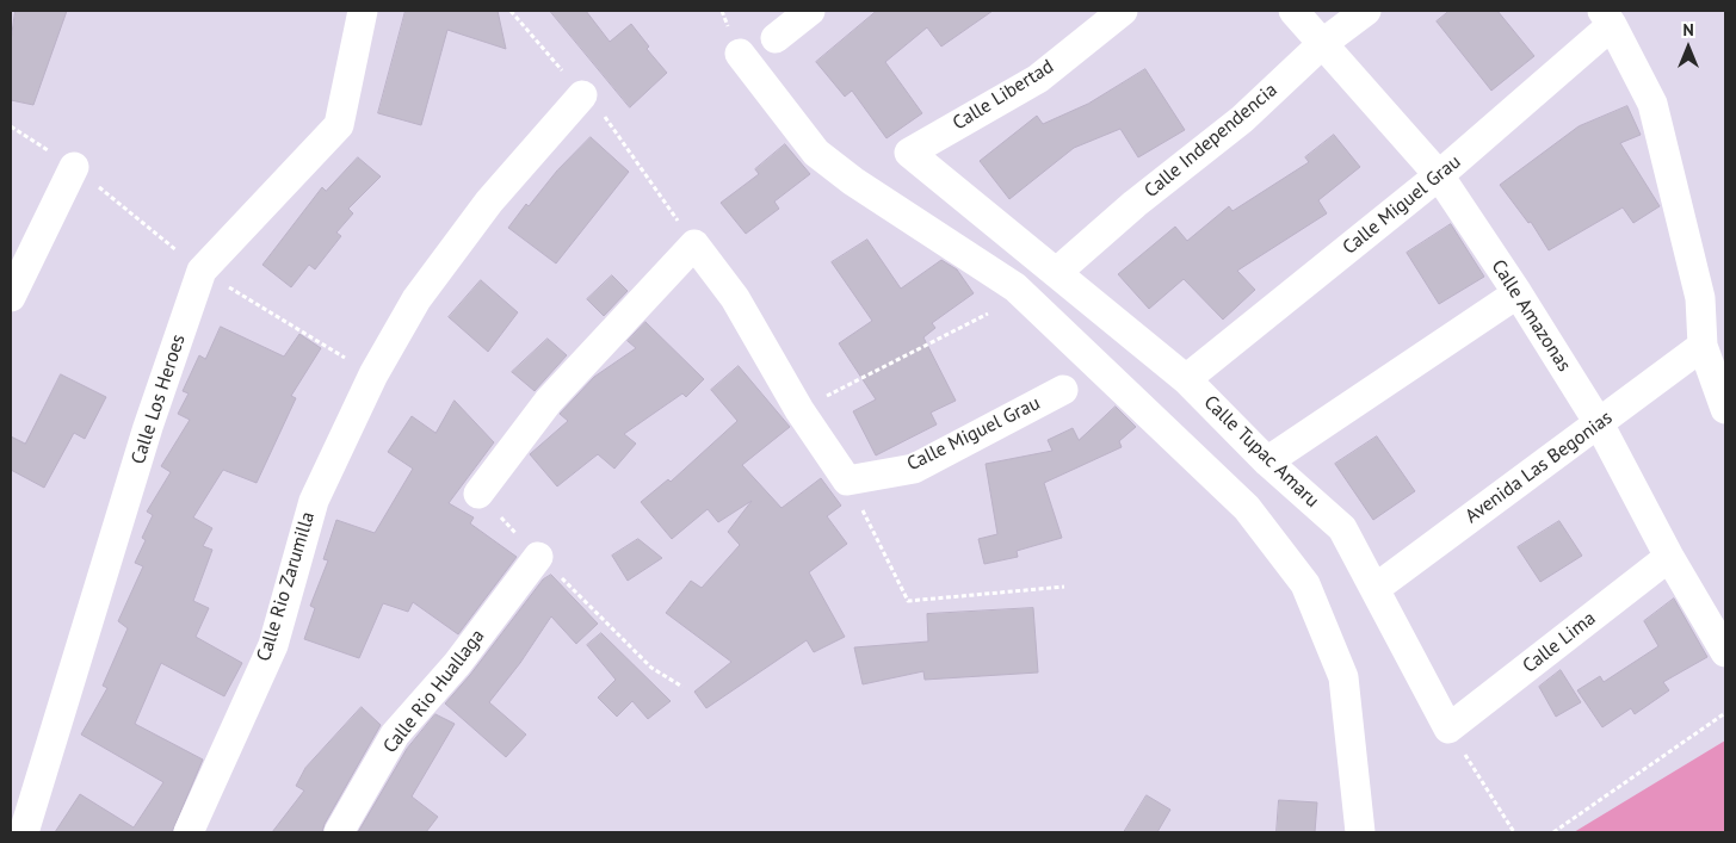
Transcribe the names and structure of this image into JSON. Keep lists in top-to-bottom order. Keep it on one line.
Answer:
{"streets":{"street":["Calle Libertad","Calle Independencia","Calle Miguel Grau","Calle Amazonas","Calle Los Heroes","Calle Tupac Amaru","Avenida Las Begonias","Calle Rio Zarumilla","Calle Lima","Calle Rio Huallaga"]},"crossings":[["Calle Libertad","Calle Tupac Amaru"],["Calle Independencia","Calle Amazonas"],["Calle Independencia","Calle Tupac Amaru"],["Calle Miguel Grau","Calle Amazonas"],["Calle Miguel Grau","Calle Tupac Amaru"],["Calle Amazonas","Avenida Las Begonias"],["Calle Amazonas","Calle Lima"],["Calle Tupac Amaru","Avenida Las Begonias"],["Calle Tupac Amaru","Calle Lima"]],"north":"top"}
